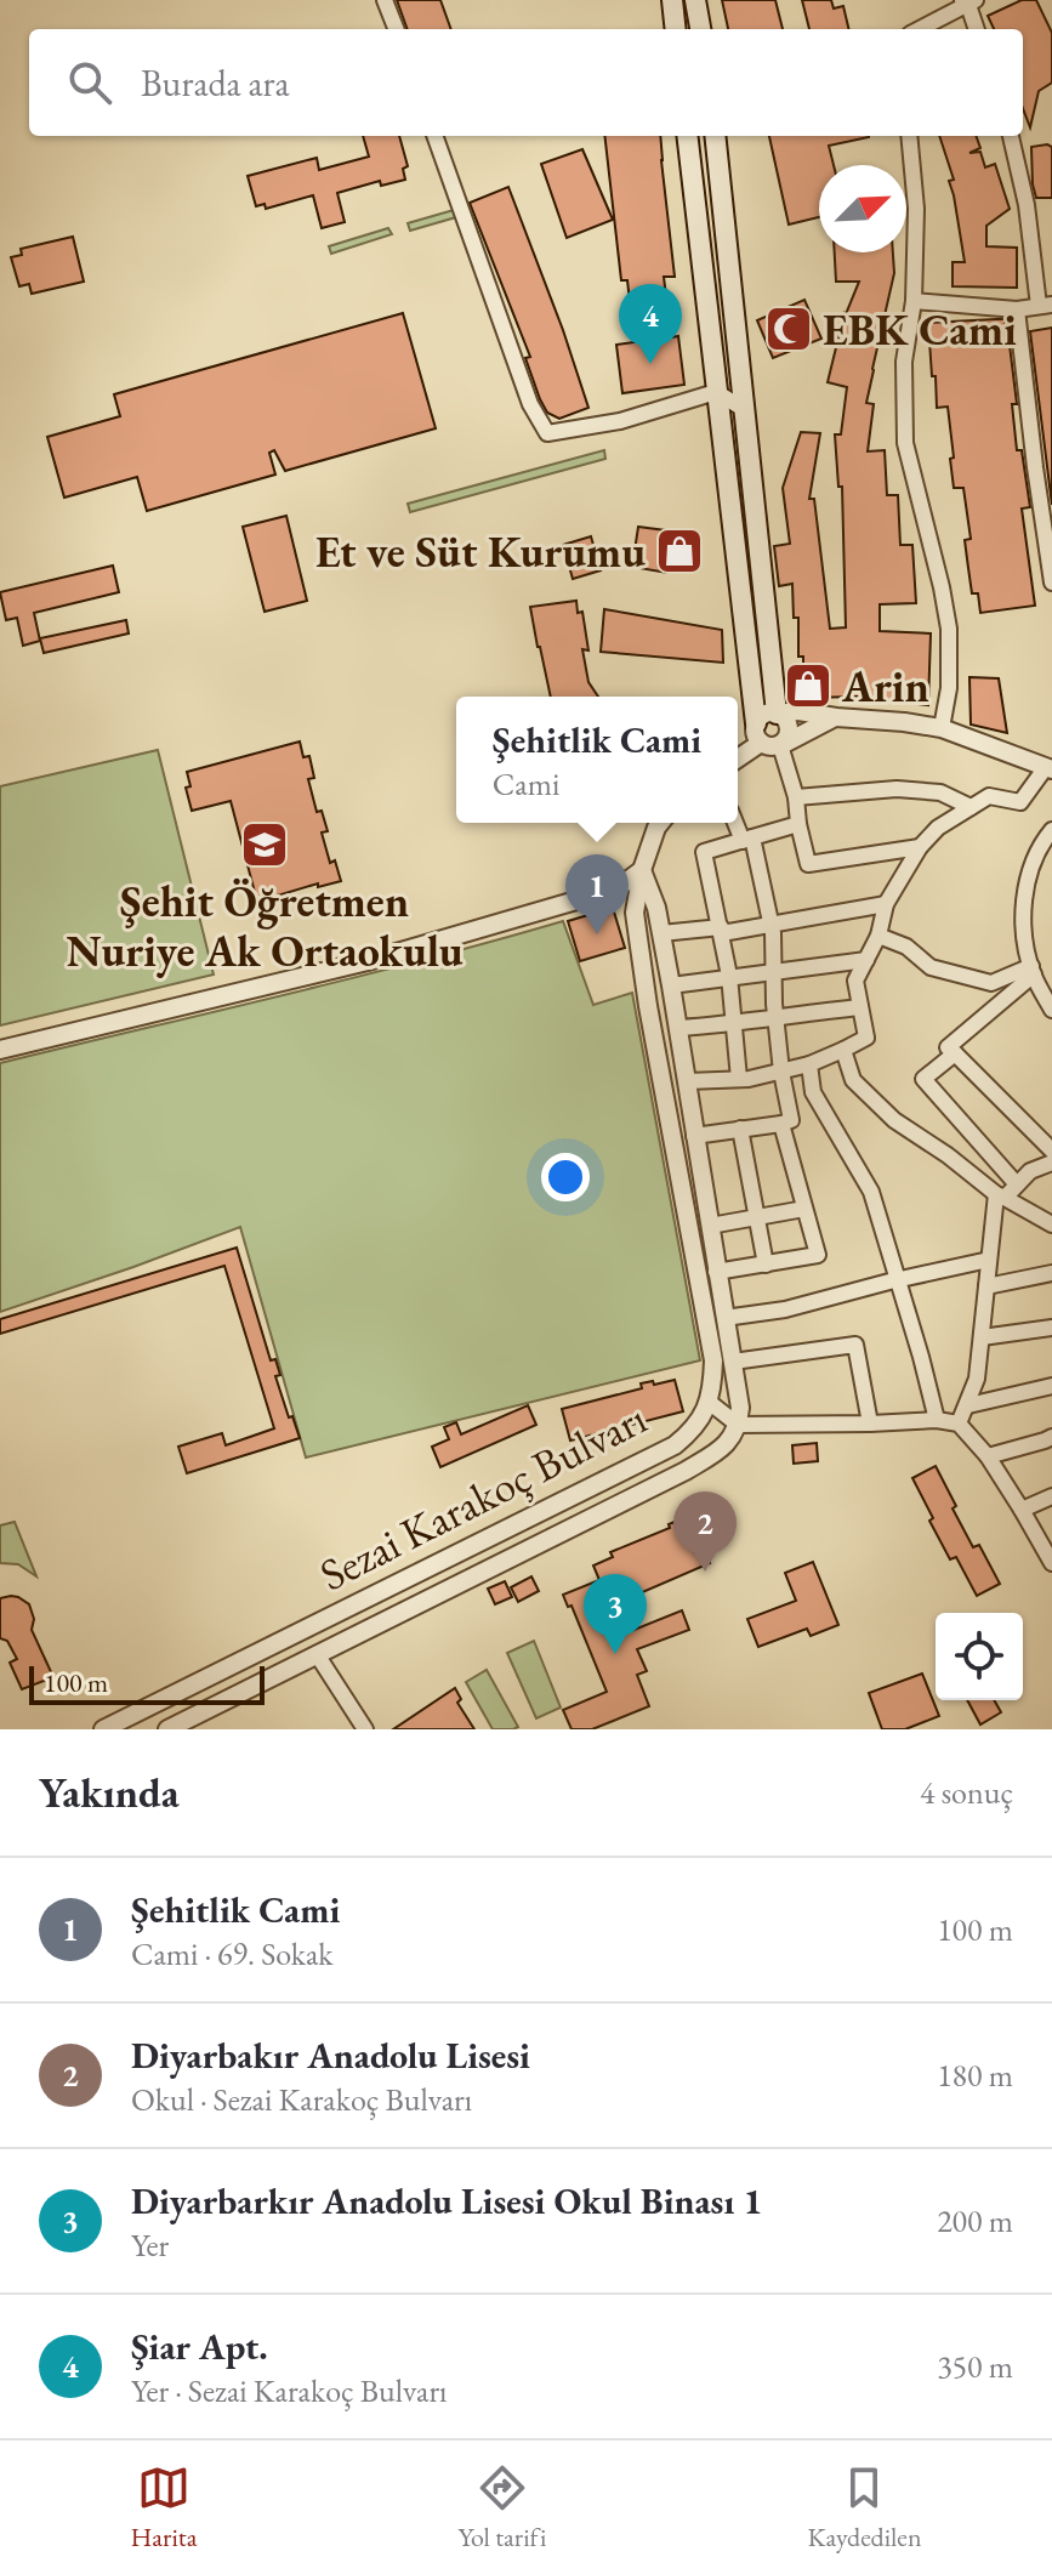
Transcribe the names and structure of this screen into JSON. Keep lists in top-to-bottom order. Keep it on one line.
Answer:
{"streets":{"street":["Sezai Karakoç Bulvarı"]},"places":{"mosque":["EBK Cami"],"shop":["Et ve Süt Kurumu","Arin"],"school or university":["Şehit Öğretmen Nuriye Ak Ortaokulu"]},"scale_bar":"100 m","north":"top right","page":{"search":"Burada ara","pins":["4","1","2","3"],"popup":["Şehitlik Cami","Cami"],"scale":"100 m","heading":["Yakında","4 sonuç"],"list":[{"mark":"1","name":"Şehitlik Cami","note":"Cami · 69. Sokak","value":"100 m"},{"mark":"2","name":"Diyarbakır Anadolu Lisesi","note":"Okul · Sezai Karakoç Bulvarı","value":"180 m"},{"mark":"3","name":"Diyarbarkır Anadolu Lisesi Okul Binası 1","note":"Yer","value":"200 m"},{"mark":"4","name":"Şiar Apt.","note":"Yer · Sezai Karakoç Bulvarı","value":"350 m"}],"nav":["Harita","Yol tarifi","Kaydedilen"]}}
